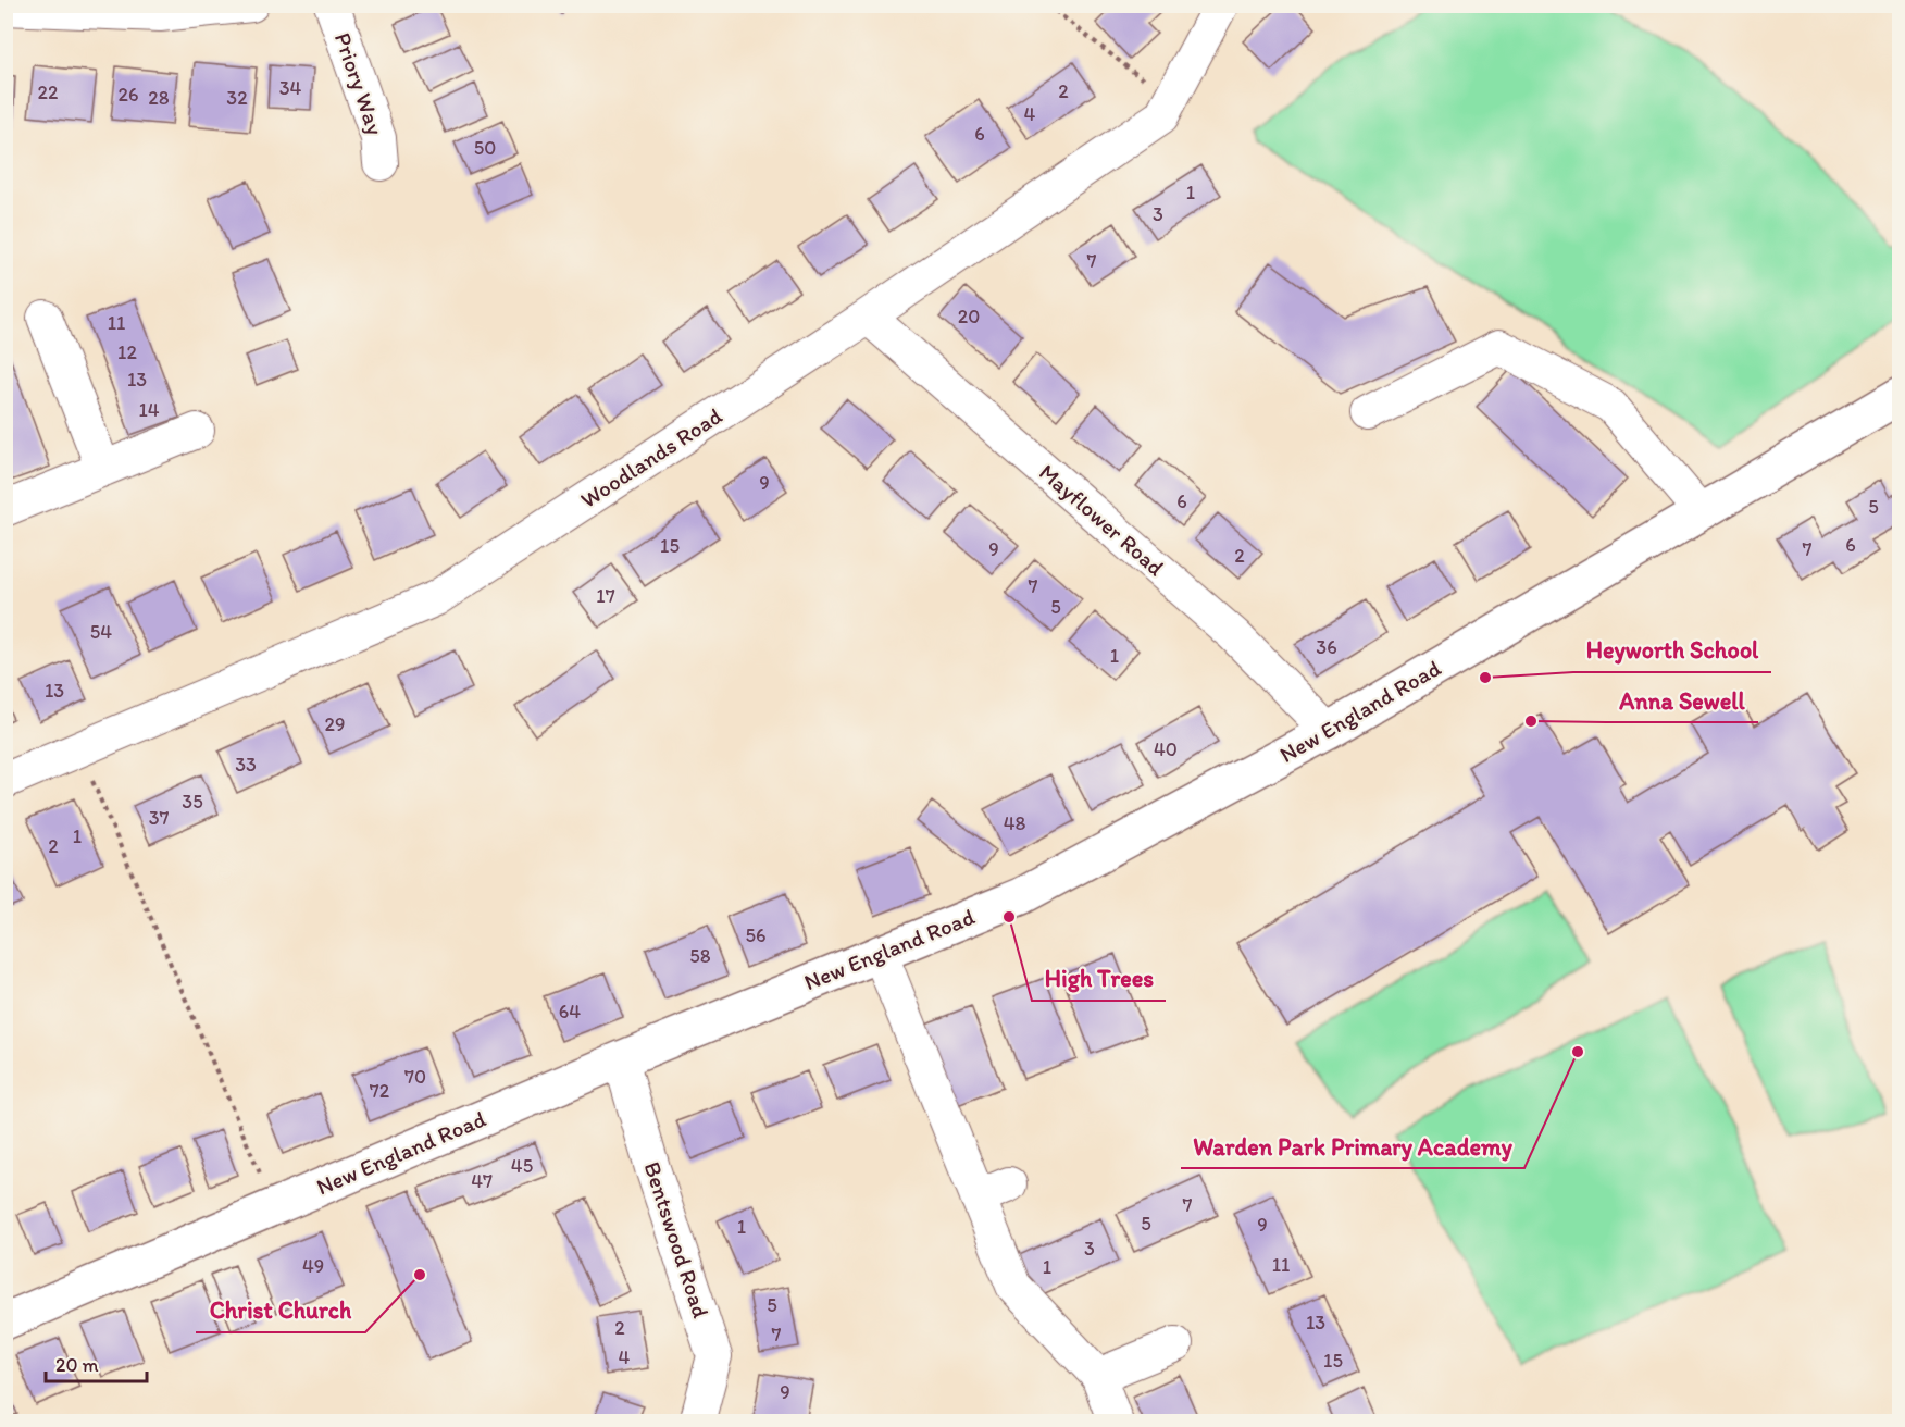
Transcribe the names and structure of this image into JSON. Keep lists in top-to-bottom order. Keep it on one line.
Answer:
{"streets":{"street":["Priory Way","Woodlands Road","Mayflower Road","New England Road","Bentswood Road"]},"crossings":[["Woodlands Road","Mayflower Road"],["Mayflower Road","New England Road"],["New England Road","Bentswood Road"]],"places":["Heyworth School","Anna Sewell","High Trees","Warden Park Primary Academy","Christ Church"],"house_numbers":["34","2","22","26","28","32","4","6","50","1","3","7","20","11","12","13","14","9","6","5","6","15","9","7","2","7","17","5","54","36","1","13","29","40","33","35","37","48","1","2","56","58","64","70","72","45","47","7","5","9","1","3","11","49","1","5","13","2","7","4","15","9"],"scale_bar":"20 m"}
